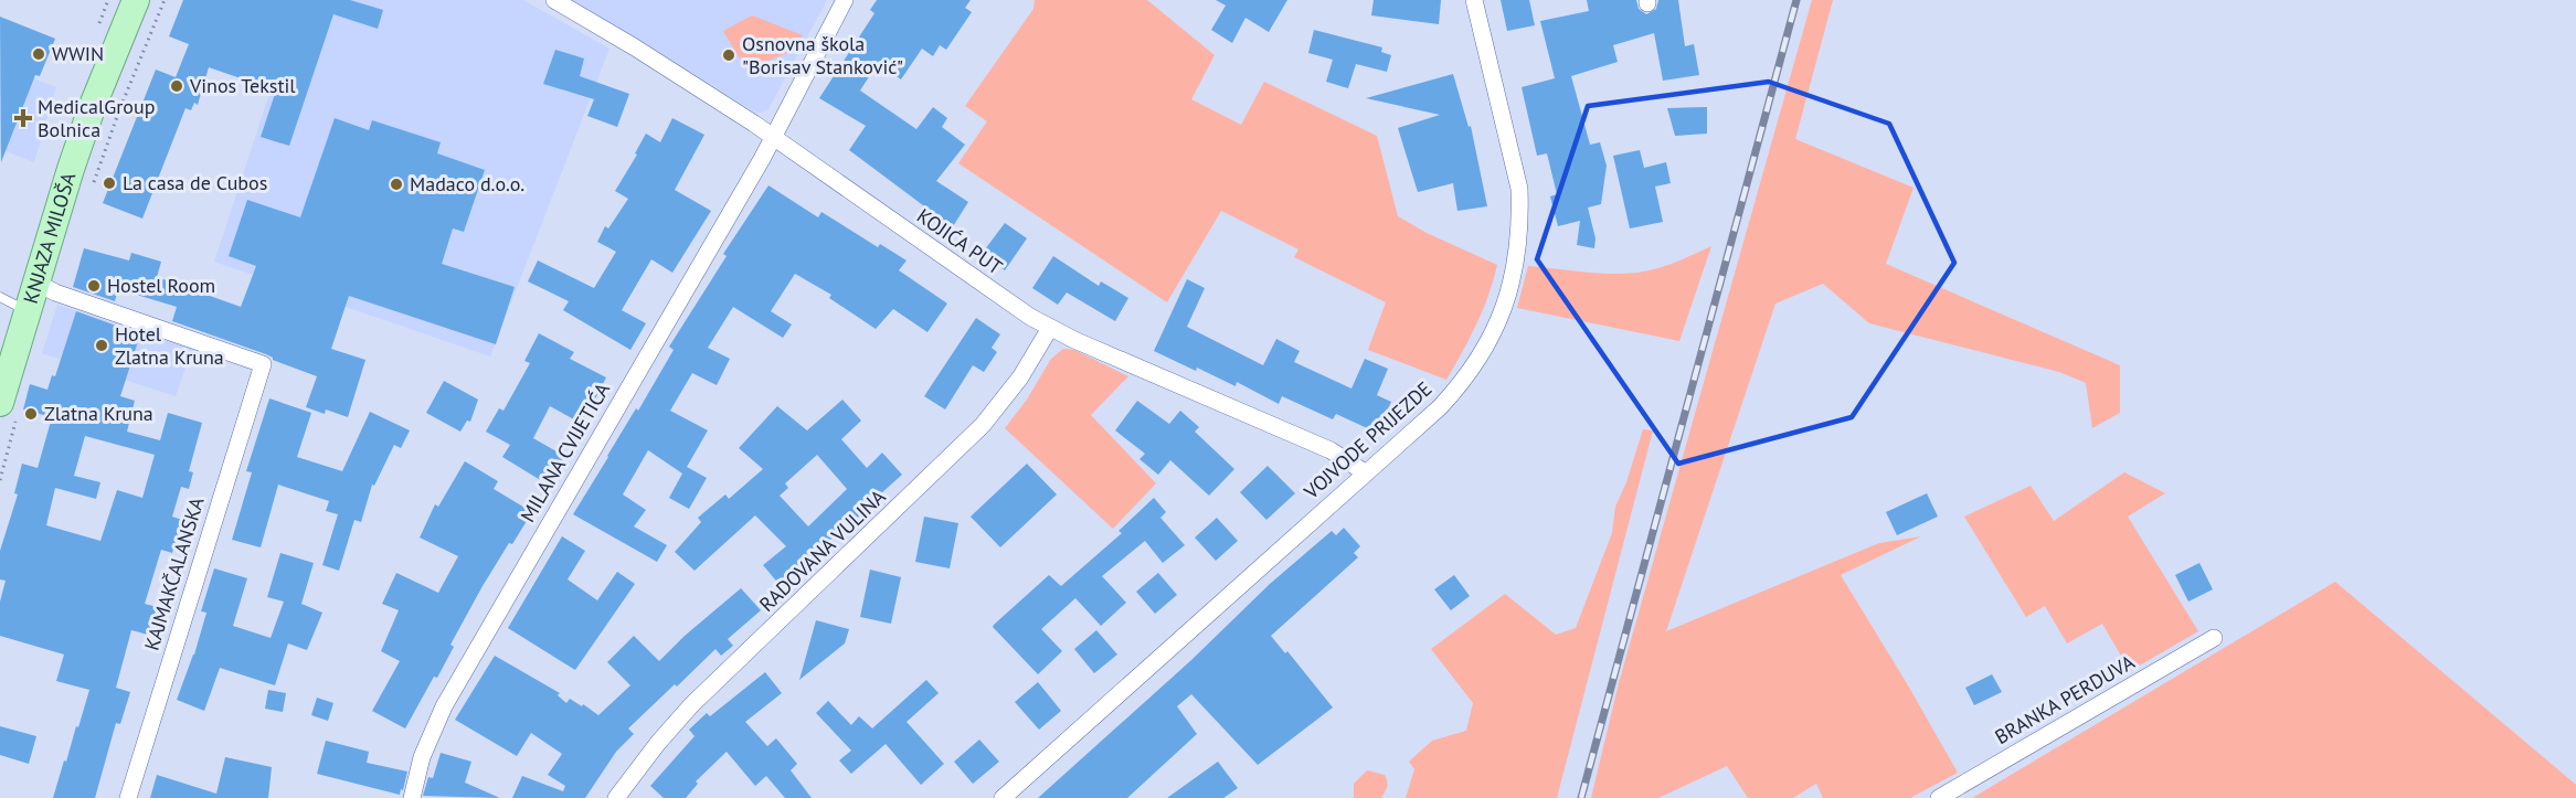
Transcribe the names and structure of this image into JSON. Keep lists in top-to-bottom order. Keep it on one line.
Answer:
{"streets":{"main road":["KNJAZA MILOŠA"],"street":["KOJIĆA PUT","VOJVODE PRIJEZDE","MILANA CVIJETIĆA","RADOVANA VULINA","KAJMAKČALANSKA","BRANKA PERDUVA"]},"crossings":[["KNJAZA MILOŠA","KAJMAKČALANSKA"],["KOJIĆA PUT","VOJVODE PRIJEZDE"],["KOJIĆA PUT","MILANA CVIJETIĆA"],["KOJIĆA PUT","RADOVANA VULINA"]],"places":{"other":["WWIN","Osnovna škola \"Borisav Stanković\"","Vinos Tekstil","La casa de Cubos","Madaco d.o.o.","Hostel Room","Hotel Zlatna Kruna","Zlatna Kruna"],"health":["MedicalGroup Bolnica"]}}
